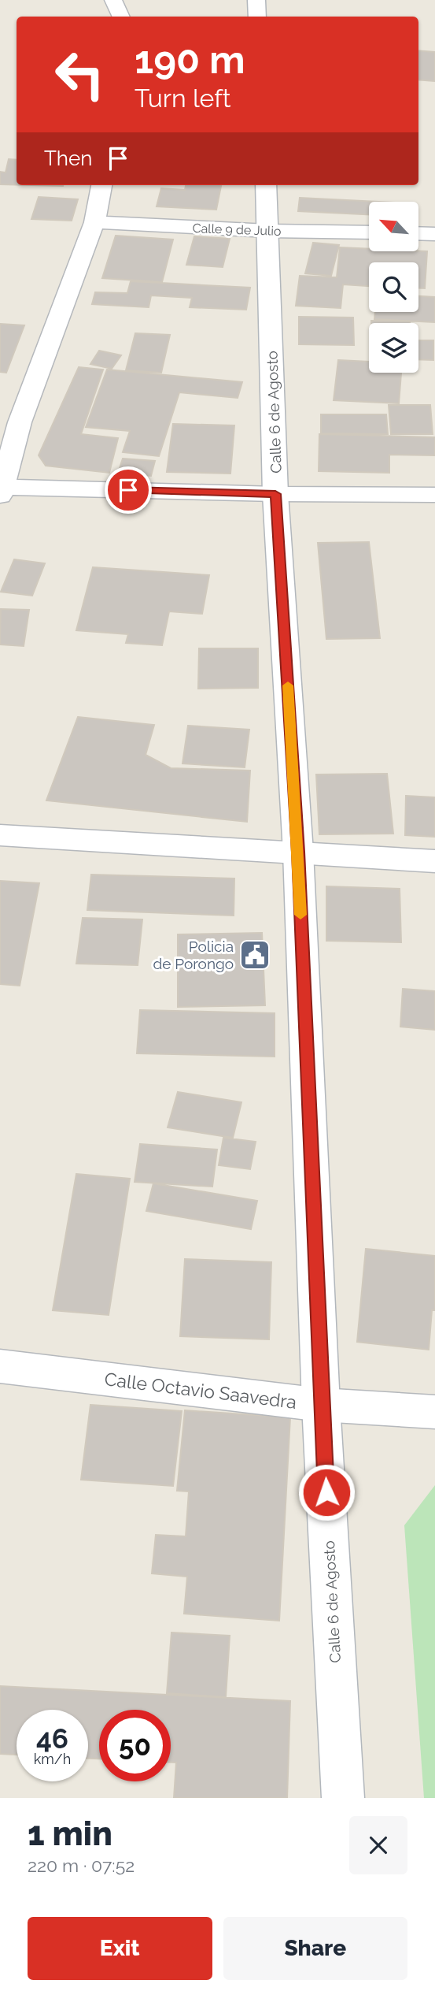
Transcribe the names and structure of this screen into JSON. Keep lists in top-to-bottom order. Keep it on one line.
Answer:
{"streets":{"street":["Calle 9 de Julio","Calle 6 de Agosto","Calle Octavio Saavedra"]},"crossings":[["Calle 9 de Julio","Calle 6 de Agosto"],["Calle 6 de Agosto","Calle Octavio Saavedra"]],"places":{"public building":["Policia de Porongo"]},"north":"top left","page":{"turn":["190 m","Turn left"],"then":"Then","speed":"46 km/h","limit":"50","heading":["1 min","220 m · 07:52"],"buttons":["Exit","Share"]}}
